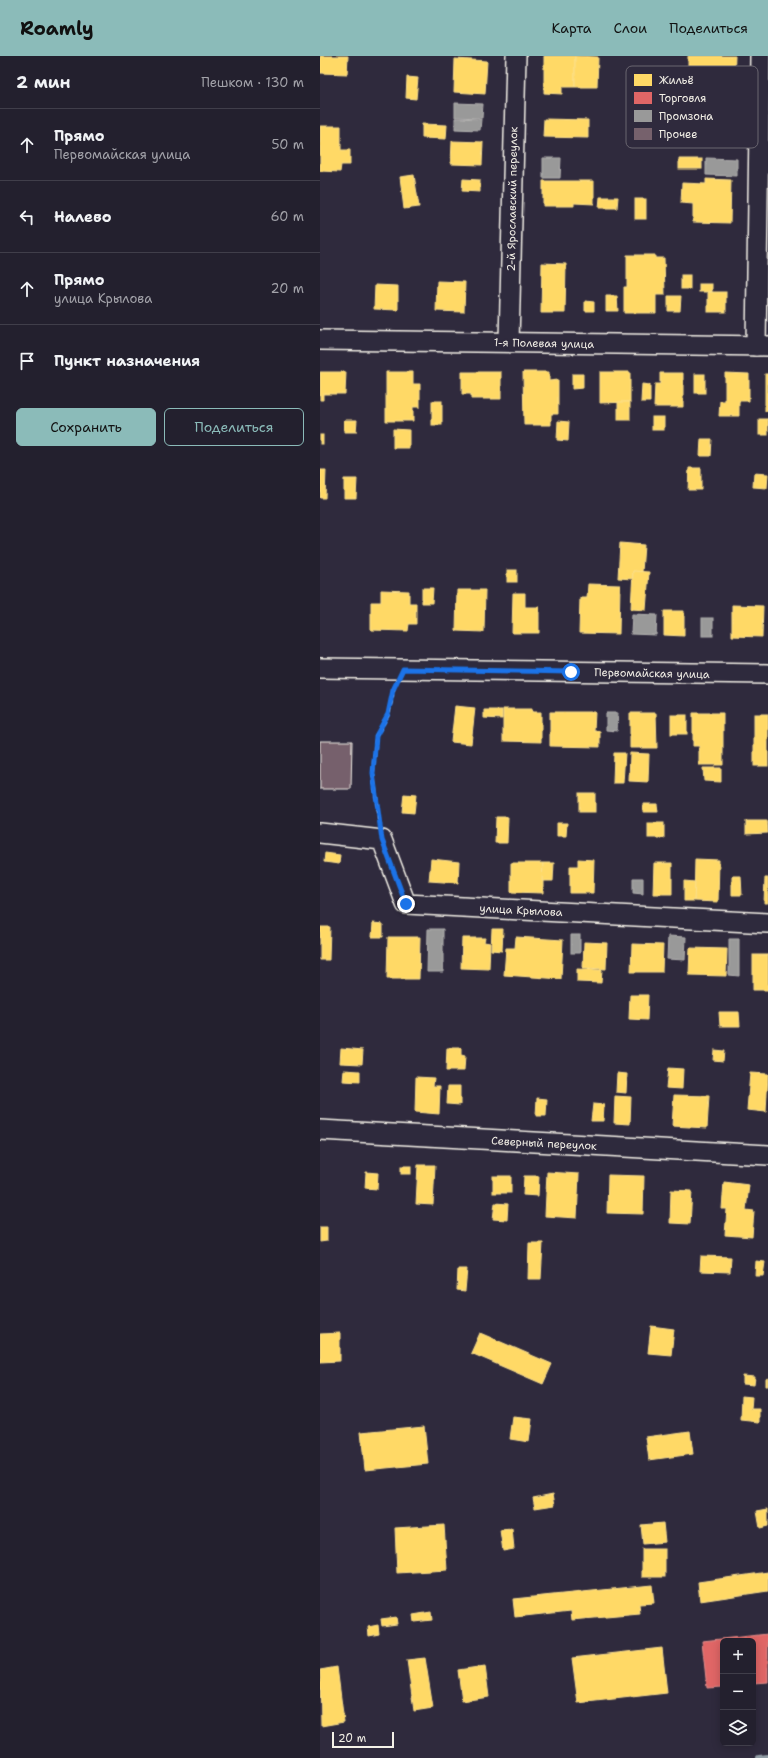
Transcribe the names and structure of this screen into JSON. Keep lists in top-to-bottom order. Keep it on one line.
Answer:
{"streets":{"street":["2-й Ярославский переулок","1-я Полевая улица","Первомайская улица","улица Крылова","Северный переулок"]},"crossings":[["2-й Ярославский переулок","1-я Полевая улица"]],"legend":["Жильё","Торговля","Промзона","Прочее"],"scale_bar":"20 m","page":{"header":"Roamly","nav":["Карта","Слои","Поделиться"],"heading":["2 мин","Пешком · 130 m"],"list":[["Прямо","Первомайская улица","50 m"],["Налево","60 m"],["Прямо","улица Крылова","20 m"],"Пункт назначения"],"buttons":["Сохранить","Поделиться"],"map_buttons":["+","−"],"scale":"20 m"}}
